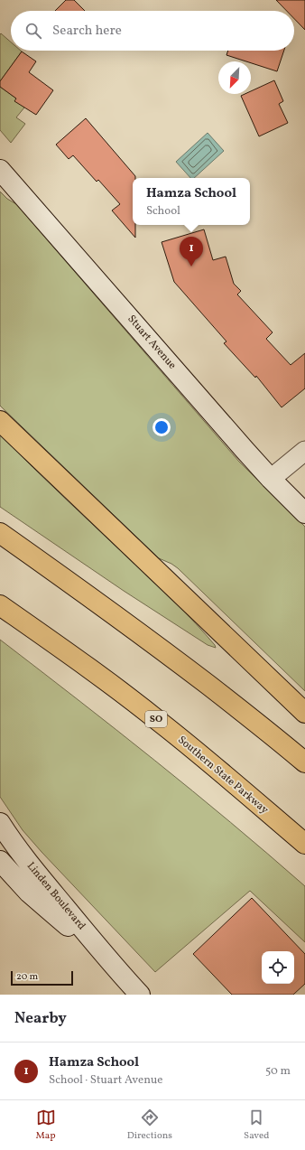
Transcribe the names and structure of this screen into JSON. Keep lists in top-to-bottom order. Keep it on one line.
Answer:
{"streets":{"highway":["SO","Southern State Parkway"],"street":["Stuart Avenue","Linden Boulevard"]},"scale_bar":"20 m","north":"bottom left","page":{"search":"Search here","popup":["Hamza School","School"],"pins":"1","scale":"20 m","heading":"Nearby","list":[{"mark":"1","name":"Hamza School","note":"School · Stuart Avenue","value":"50 m"}],"nav":["Map","Directions","Saved"]}}
